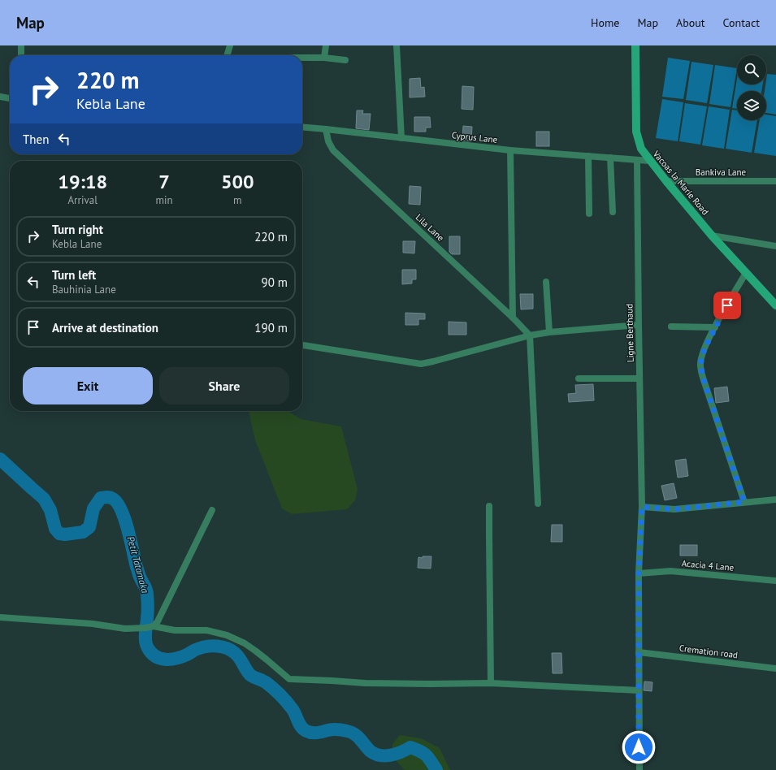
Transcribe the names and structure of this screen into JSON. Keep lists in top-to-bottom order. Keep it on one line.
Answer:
{"streets":{"main road":["Vacoas la Marie Road"],"street":["Cyprus Lane","Bankiva Lane","Lila Lane","Ligne Berthaud","Acacia 4 Lane","Cremation road"]},"crossings":[["Cyprus Lane","Vacoas la Marie Road"],["Cyprus Lane","Lila Lane"],["Cyprus Lane","Ligne Berthaud"],["Bankiva Lane","Vacoas la Marie Road"],["Ligne Berthaud","Acacia 4 Lane"],["Ligne Berthaud","Cremation road"]],"water":["Petit Tatamaka"],"page":{"header":"Map","nav":["Home","Map","About","Contact"],"turn":["220 m","Kebla Lane"],"then":"Then","eta":["19:18","Arrival","7","min","500","m"],"list":[{"name":"Turn right","note":"Kebla Lane","value":"220 m"},{"name":"Turn left","note":"Bauhinia Lane","value":"90 m"},{"name":"Arrive at destination","value":"190 m"}],"buttons":["Exit","Share"]}}
